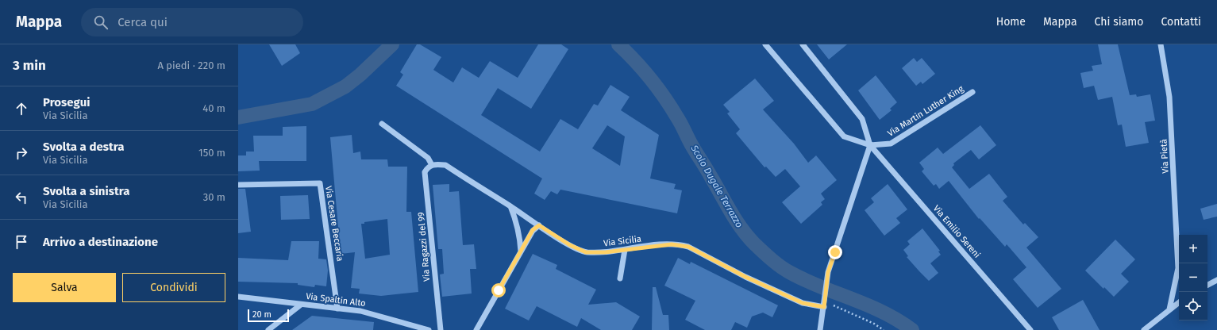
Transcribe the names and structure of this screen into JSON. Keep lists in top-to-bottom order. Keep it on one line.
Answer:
{"streets":{"street":["Via Martin Luther King","Via Pietà","Via Cesare Beccaria","Via Emilio Sereni","Via Sicilia","Via Ragazzi del 99","Via Spaltin Alto"]},"crossings":[["Via Martin Luther King","Via Emilio Sereni"],["Via Cesare Beccaria","Via Spaltin Alto"]],"water":["Scolo Dugale Terrazzo"],"scale_bar":"20 m","page":{"header":"Mappa","search":"Cerca qui","nav":["Home","Mappa","Chi siamo","Contatti"],"heading":["3 min","A piedi · 220 m"],"list":[["Prosegui","Via Sicilia","40 m"],["Svolta a destra","Via Sicilia","150 m"],["Svolta a sinistra","Via Sicilia","30 m"],"Arrivo a destinazione"],"map_buttons":["+","−"],"buttons":["Salva","Condividi"],"scale":"20 m"}}
